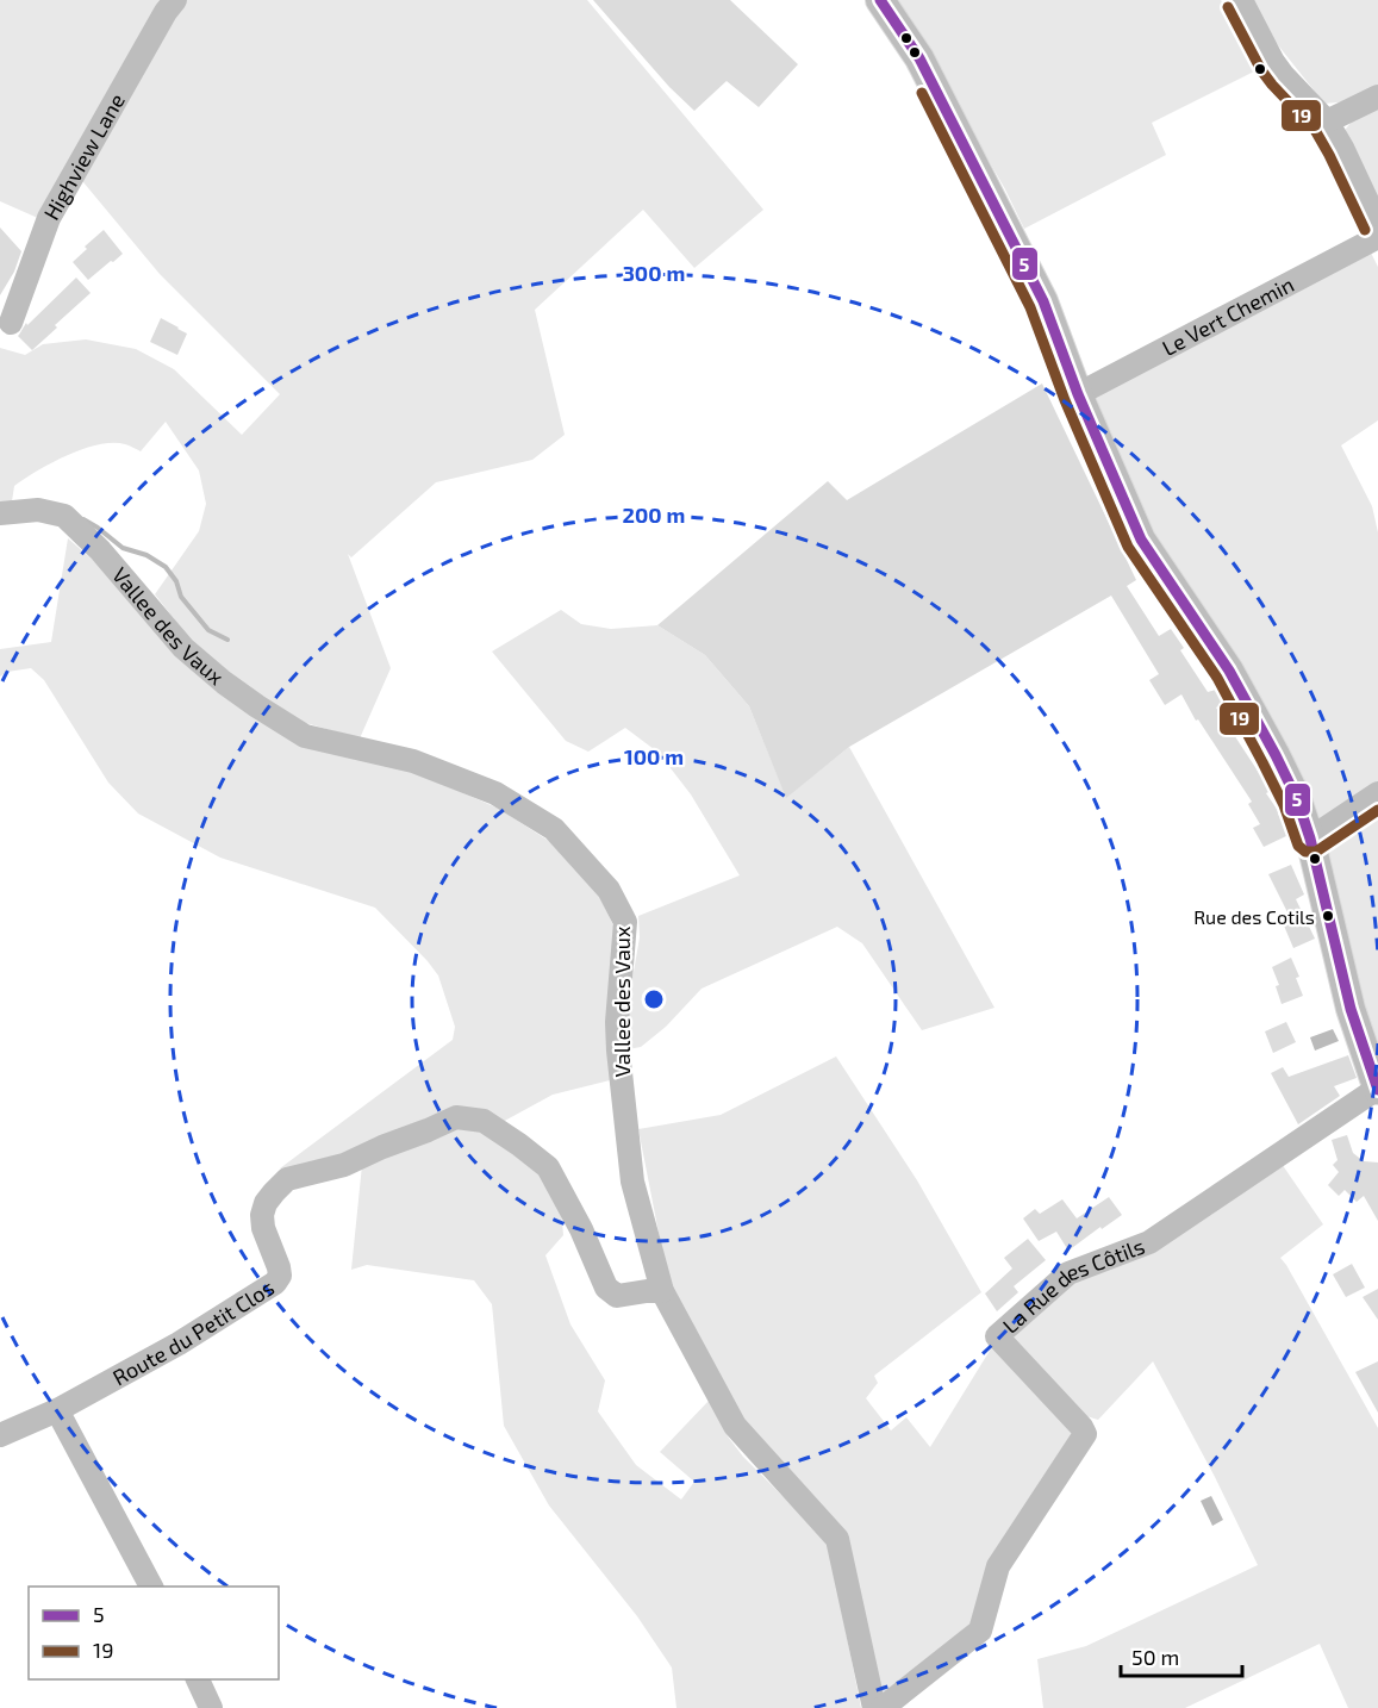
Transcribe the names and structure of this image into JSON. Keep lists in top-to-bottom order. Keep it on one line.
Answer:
{"streets":{"street":["Highview Lane","Le Vert Chemin","Vallee des Vaux","La Rue des Côtils","Route du Petit Clos"]},"crossings":[["Vallee des Vaux","Route du Petit Clos"]],"places":["Rue des Cotils"],"lines":["transit line 5","transit line 19"],"legend":["5","19"],"scale_bar":"50 m","rings":["300 m","200 m","100 m"]}
